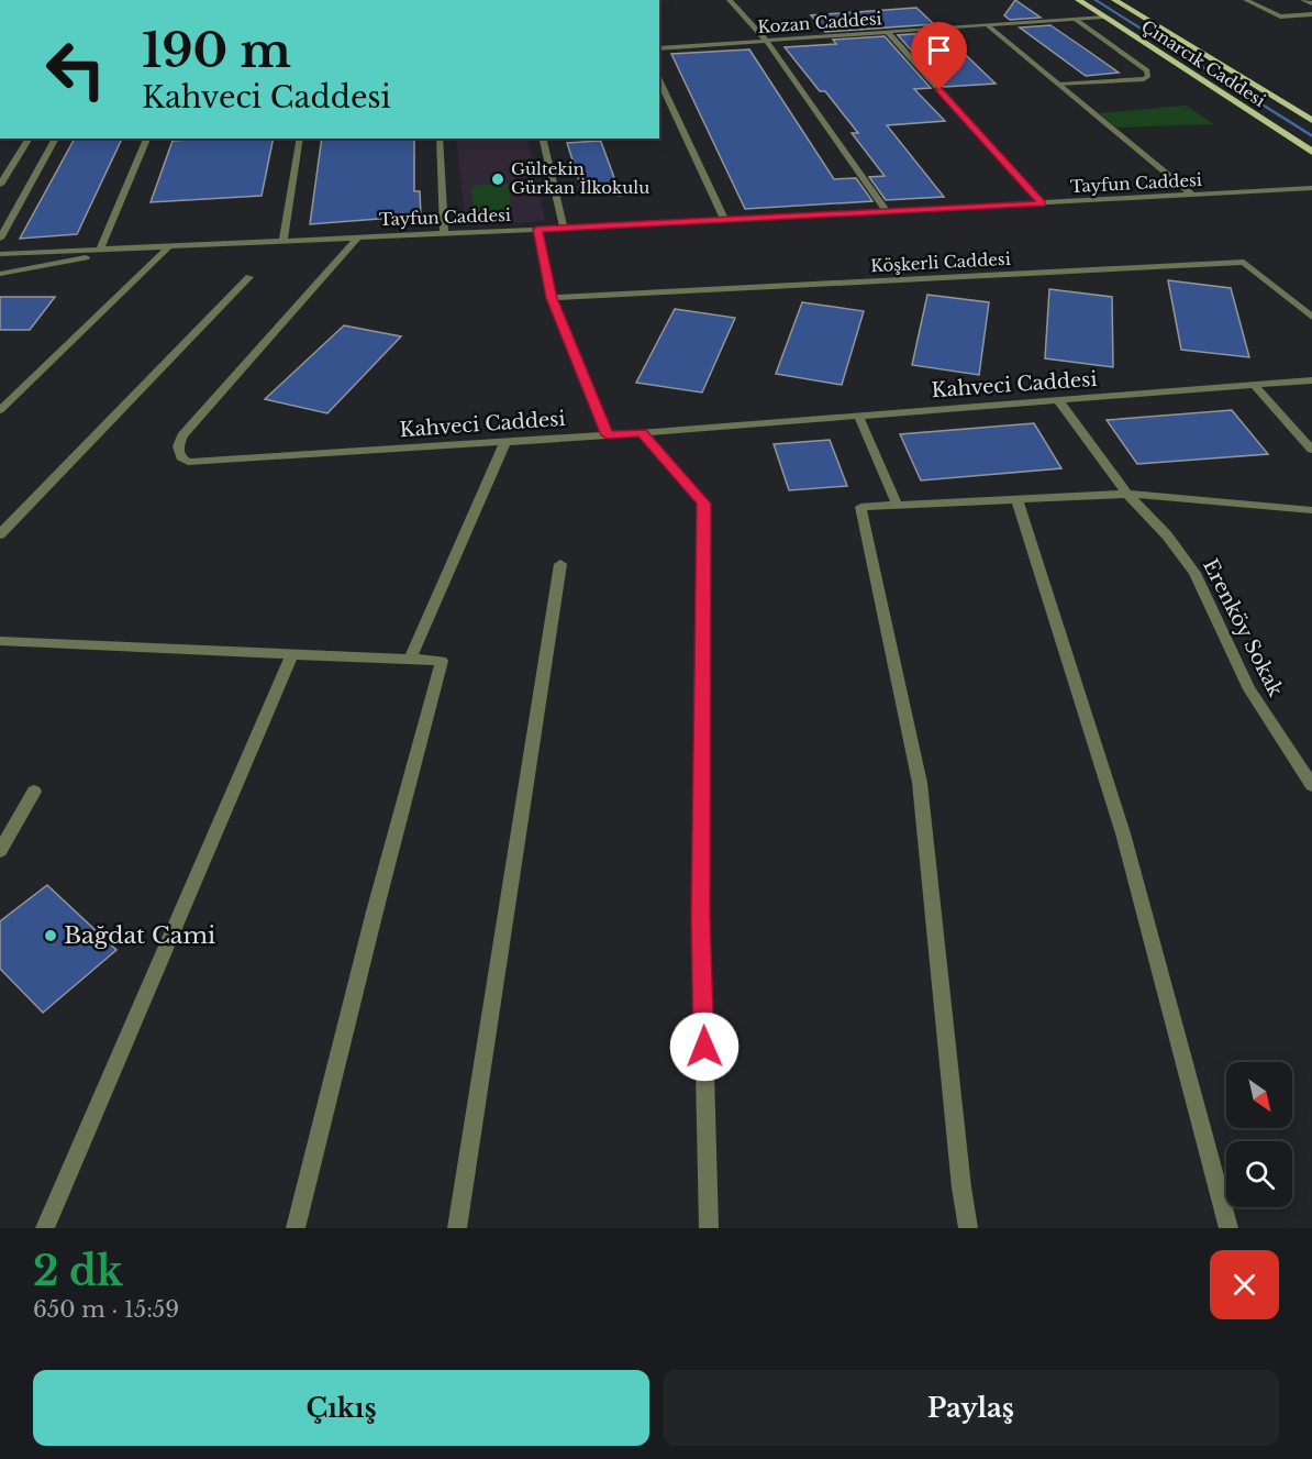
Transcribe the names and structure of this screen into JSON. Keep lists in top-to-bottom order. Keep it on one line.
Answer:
{"streets":{"main road":["Çınarcık Caddesi"],"street":["Kozan Caddesi","Tayfun Caddesi","Köşkerli Caddesi","Kahveci Caddesi","Erenköy Sokak"]},"crossings":[["Kozan Caddesi","Çınarcık Caddesi"],["Tayfun Caddesi","Kahveci Caddesi"],["Kahveci Caddesi","Erenköy Sokak"]],"places":["Gültekin Gürkan İlkokulu","Bağdat Cami"],"north":"bottom right","page":{"turn":["190 m","Kahveci Caddesi"],"heading":["2 dk","650 m · 15:59"],"buttons":["Çıkış","Paylaş"]}}
